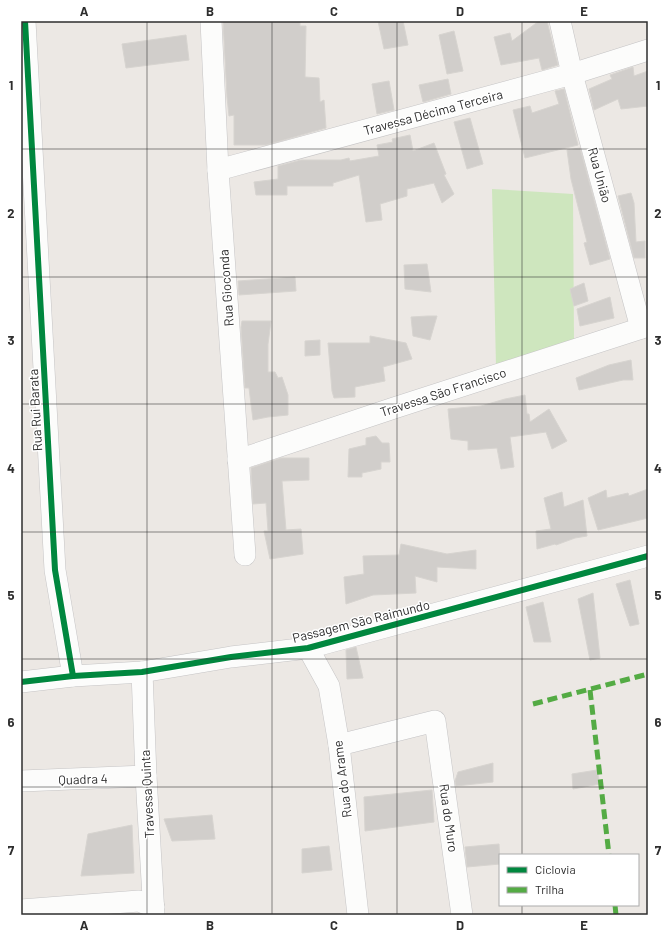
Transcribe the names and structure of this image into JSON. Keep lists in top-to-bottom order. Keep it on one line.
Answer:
{"streets":{"street":["Travessa Décima Terceira","Rua União","Rua Gioconda","Travessa São Francisco","Rua Rui Barata","Passagem São Raimundo","Quadra 4","Rua do Arame","Travessa Quinta","Rua do Muro"]},"crossings":[["Travessa Décima Terceira","Rua União"],["Travessa Décima Terceira","Rua Gioconda"],["Rua União","Travessa São Francisco"],["Rua Gioconda","Travessa São Francisco"],["Rua Rui Barata","Passagem São Raimundo"],["Passagem São Raimundo","Rua do Arame"],["Passagem São Raimundo","Travessa Quinta"],["Quadra 4","Travessa Quinta"],["Rua do Arame","Rua do Muro"]],"legend":["Ciclovia","Trilha"],"grid":{"columns":["A","B","C","D","E"],"rows":["1","2","3","4","5","6","7"]}}
